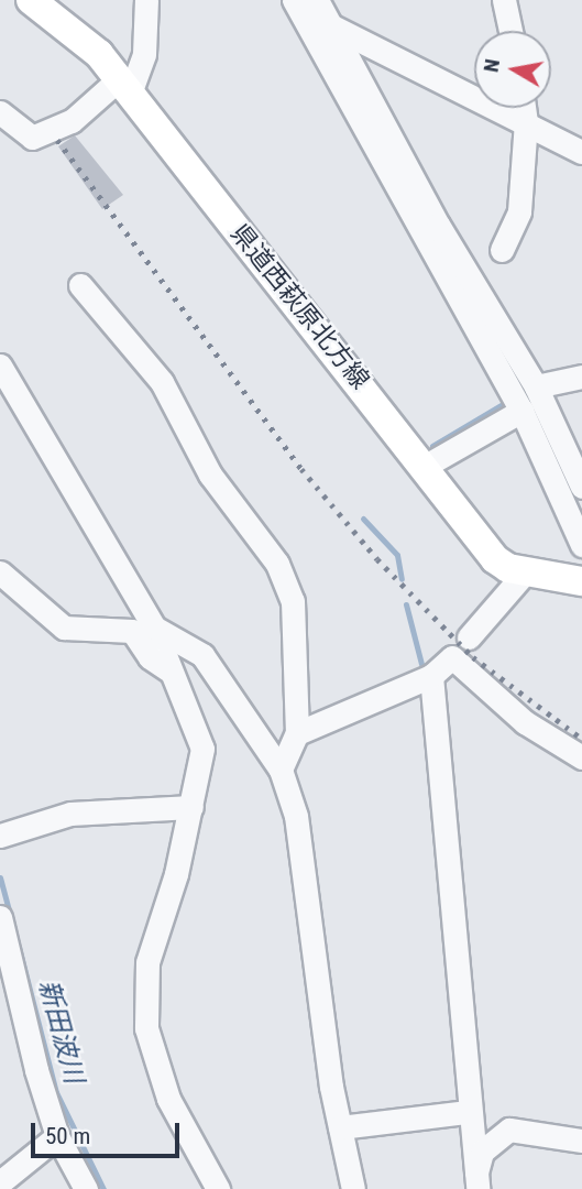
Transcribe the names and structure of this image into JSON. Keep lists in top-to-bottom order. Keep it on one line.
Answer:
{"streets":{"main road":["県道西萩原北方線"]},"water":["新田波川"],"scale_bar":"50 m","north":"left"}
